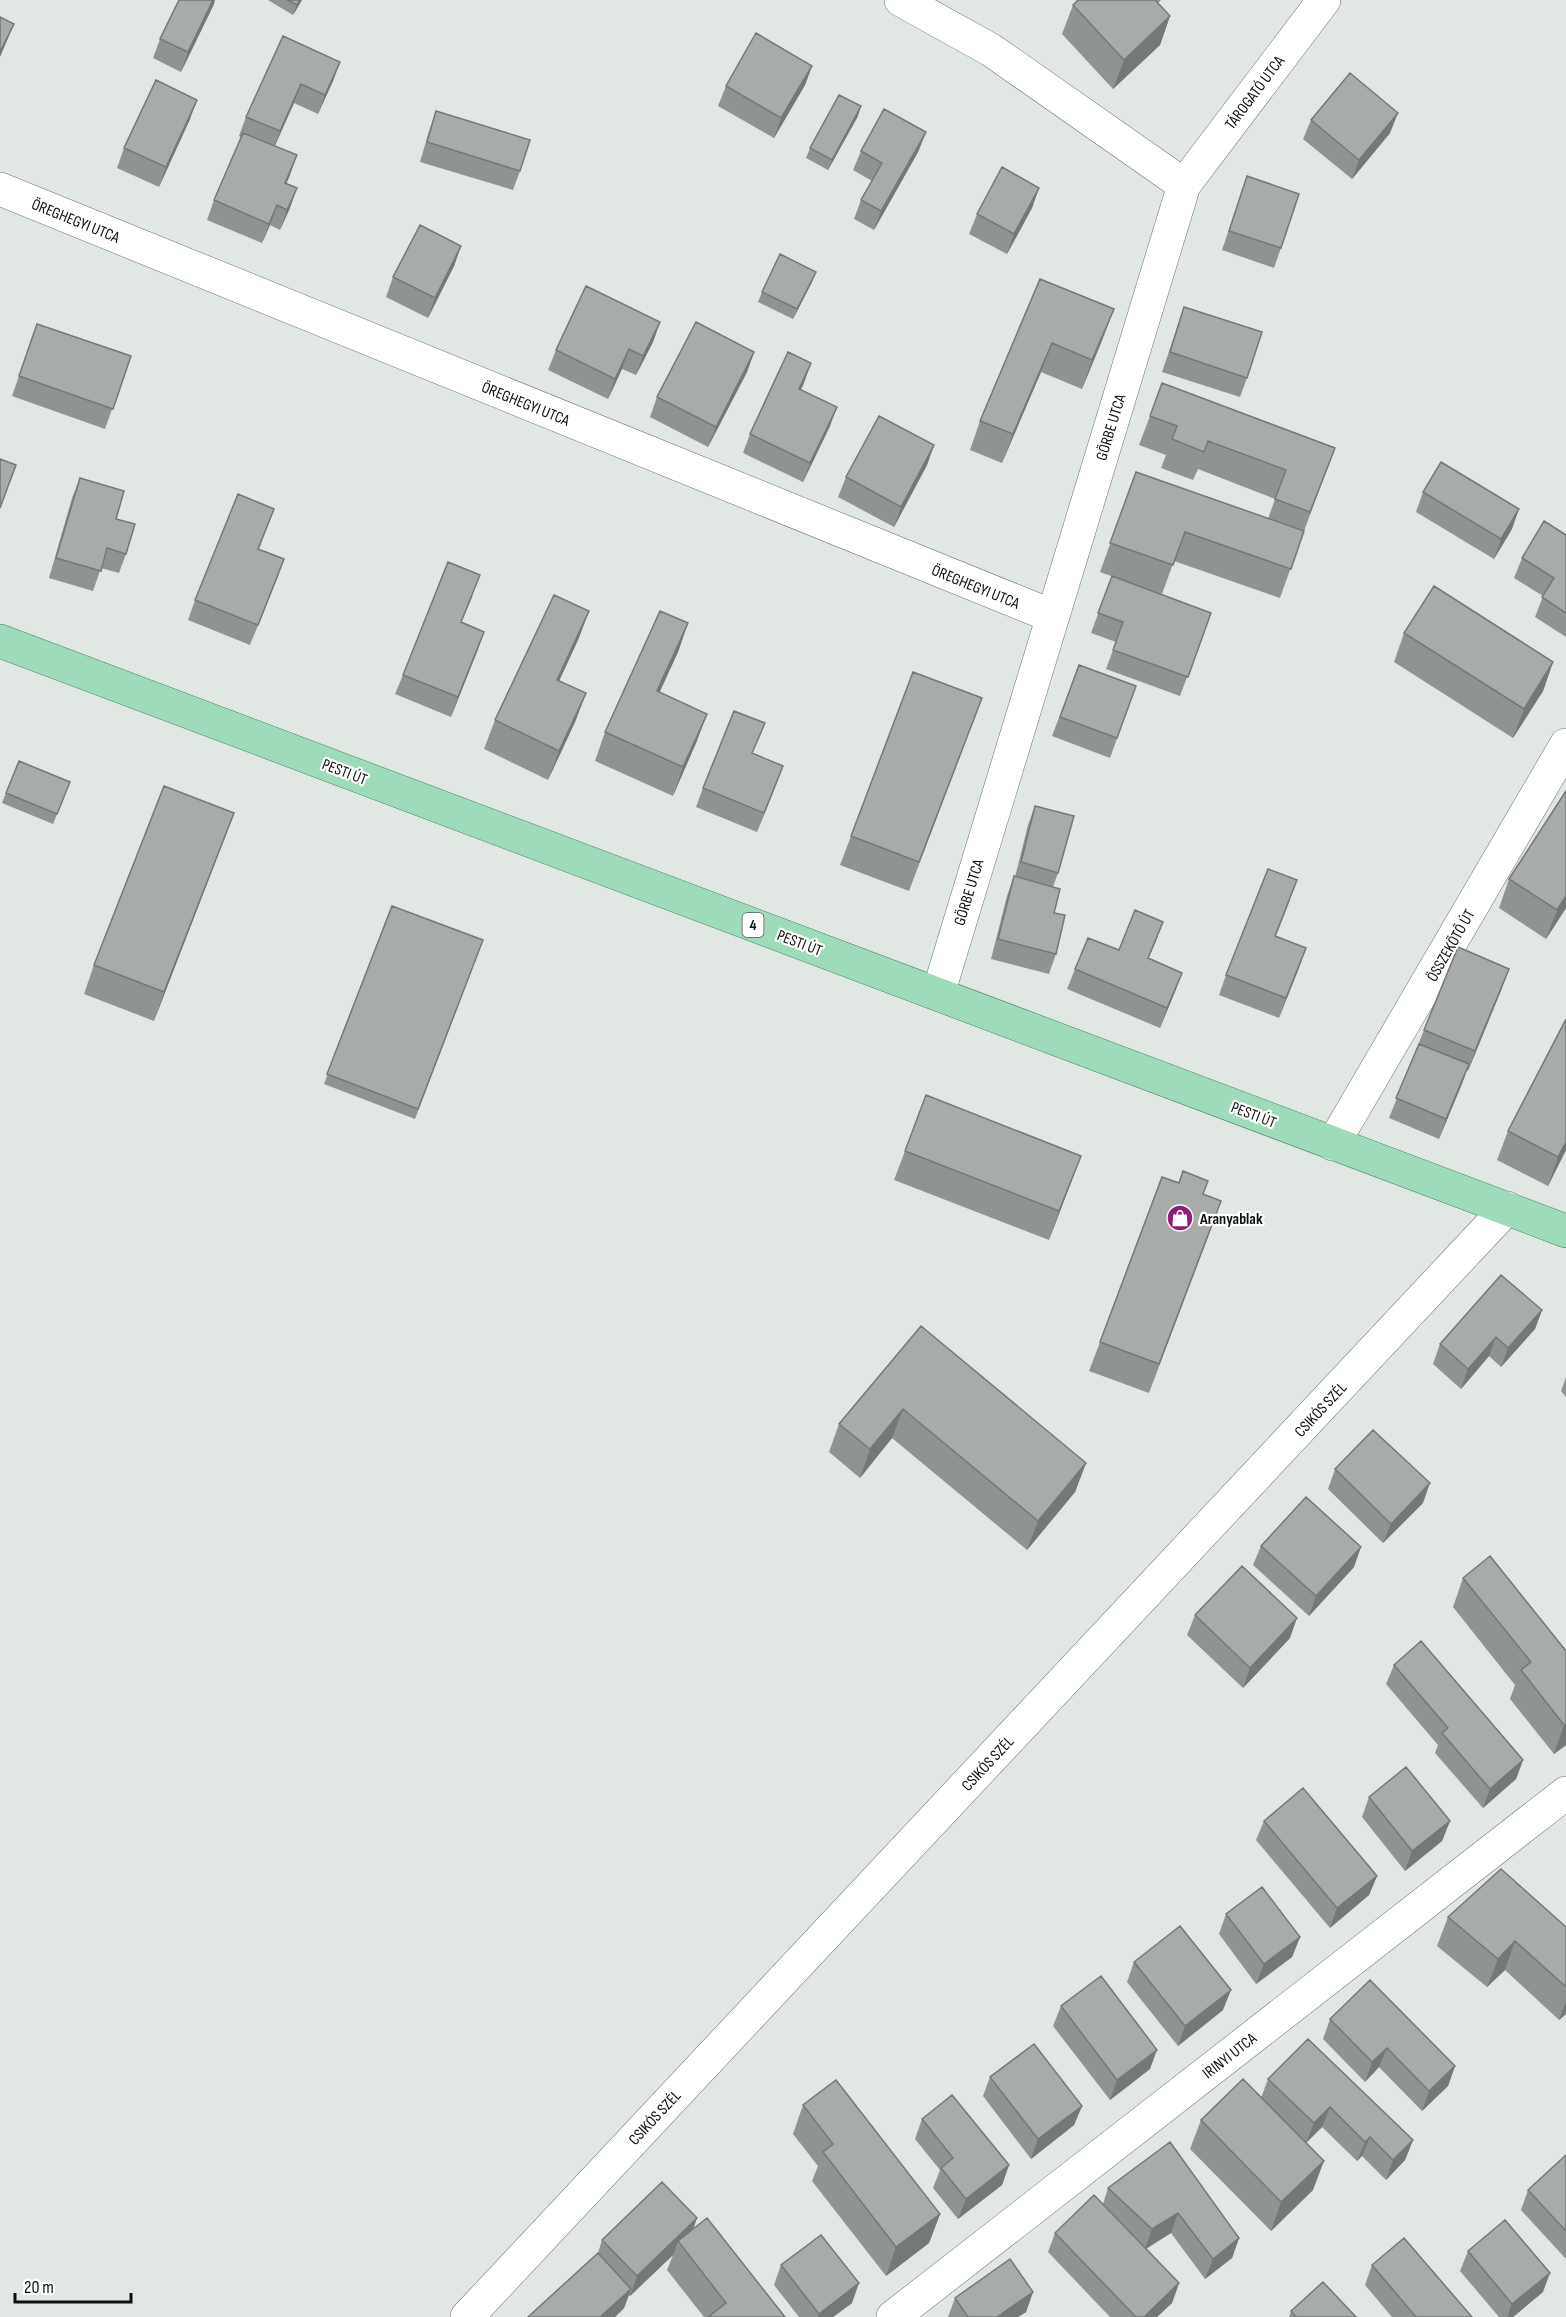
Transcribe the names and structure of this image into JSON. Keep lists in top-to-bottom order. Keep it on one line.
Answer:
{"streets":{"main road":["PESTI ÚT","4"],"street":["TÁROGATÓ UTCA","ÖREGHEGYI UTCA","GÖRBE UTCA","ÖSSZEKÖTŐ ÚT","CSIKÓS SZÉL","IRINYI UTCA"]},"crossings":[["TÁROGATÓ UTCA","GÖRBE UTCA"],["ÖREGHEGYI UTCA","GÖRBE UTCA"],["GÖRBE UTCA","PESTI ÚT"],["PESTI ÚT","ÖSSZEKÖTŐ ÚT"],["PESTI ÚT","CSIKÓS SZÉL"]],"places":{"shop":["Aranyablak"]},"scale_bar":"20 m"}
